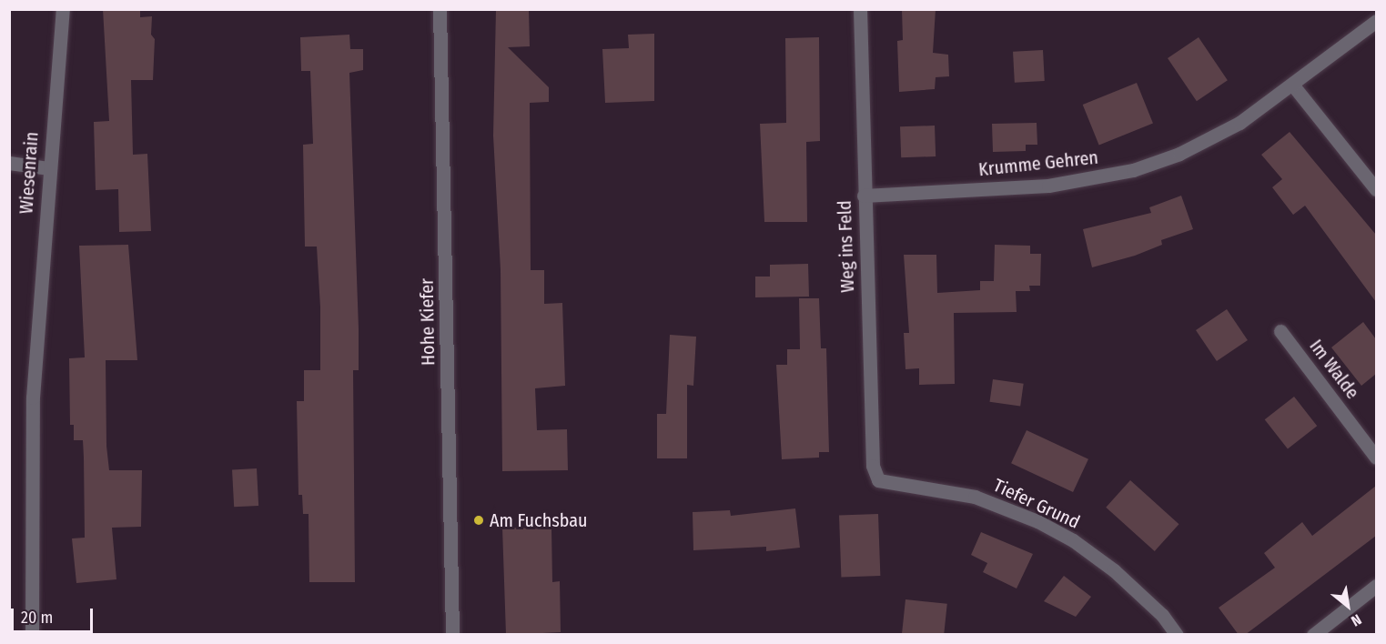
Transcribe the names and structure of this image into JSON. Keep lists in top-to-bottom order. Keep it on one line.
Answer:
{"streets":{"street":["Krumme Gehren","Wiesenrain","Weg ins Feld","Hohe Kiefer","Im Walde","Tiefer Grund"]},"crossings":[["Krumme Gehren","Weg ins Feld"],["Weg ins Feld","Tiefer Grund"]],"places":["Am Fuchsbau"],"scale_bar":"20 m","north":"bottom right"}
